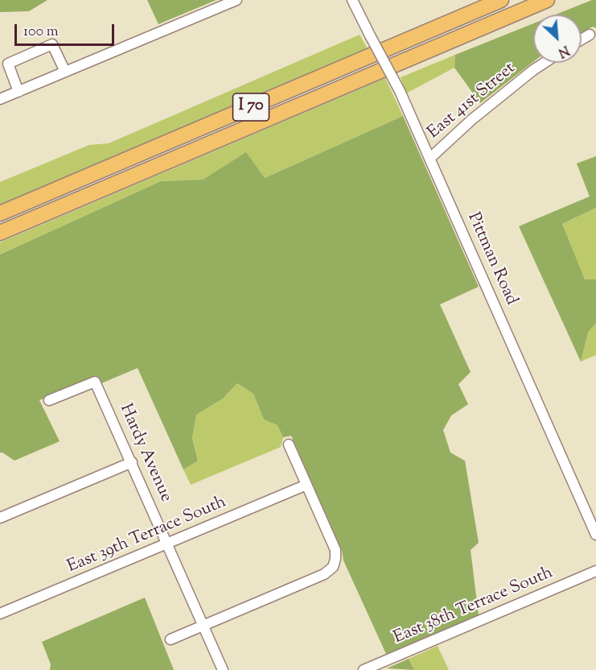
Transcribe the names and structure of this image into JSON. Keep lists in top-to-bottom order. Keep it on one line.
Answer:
{"streets":{"highway":["I 70"],"street":["East 41st Street","Pittman Road","Hardy Avenue","East 39th Terrace South","East 38th Terrace South"]},"crossings":[["East 41st Street","Pittman Road"],["Hardy Avenue","East 39th Terrace South"]],"scale_bar":"100 m","north":"bottom right"}
